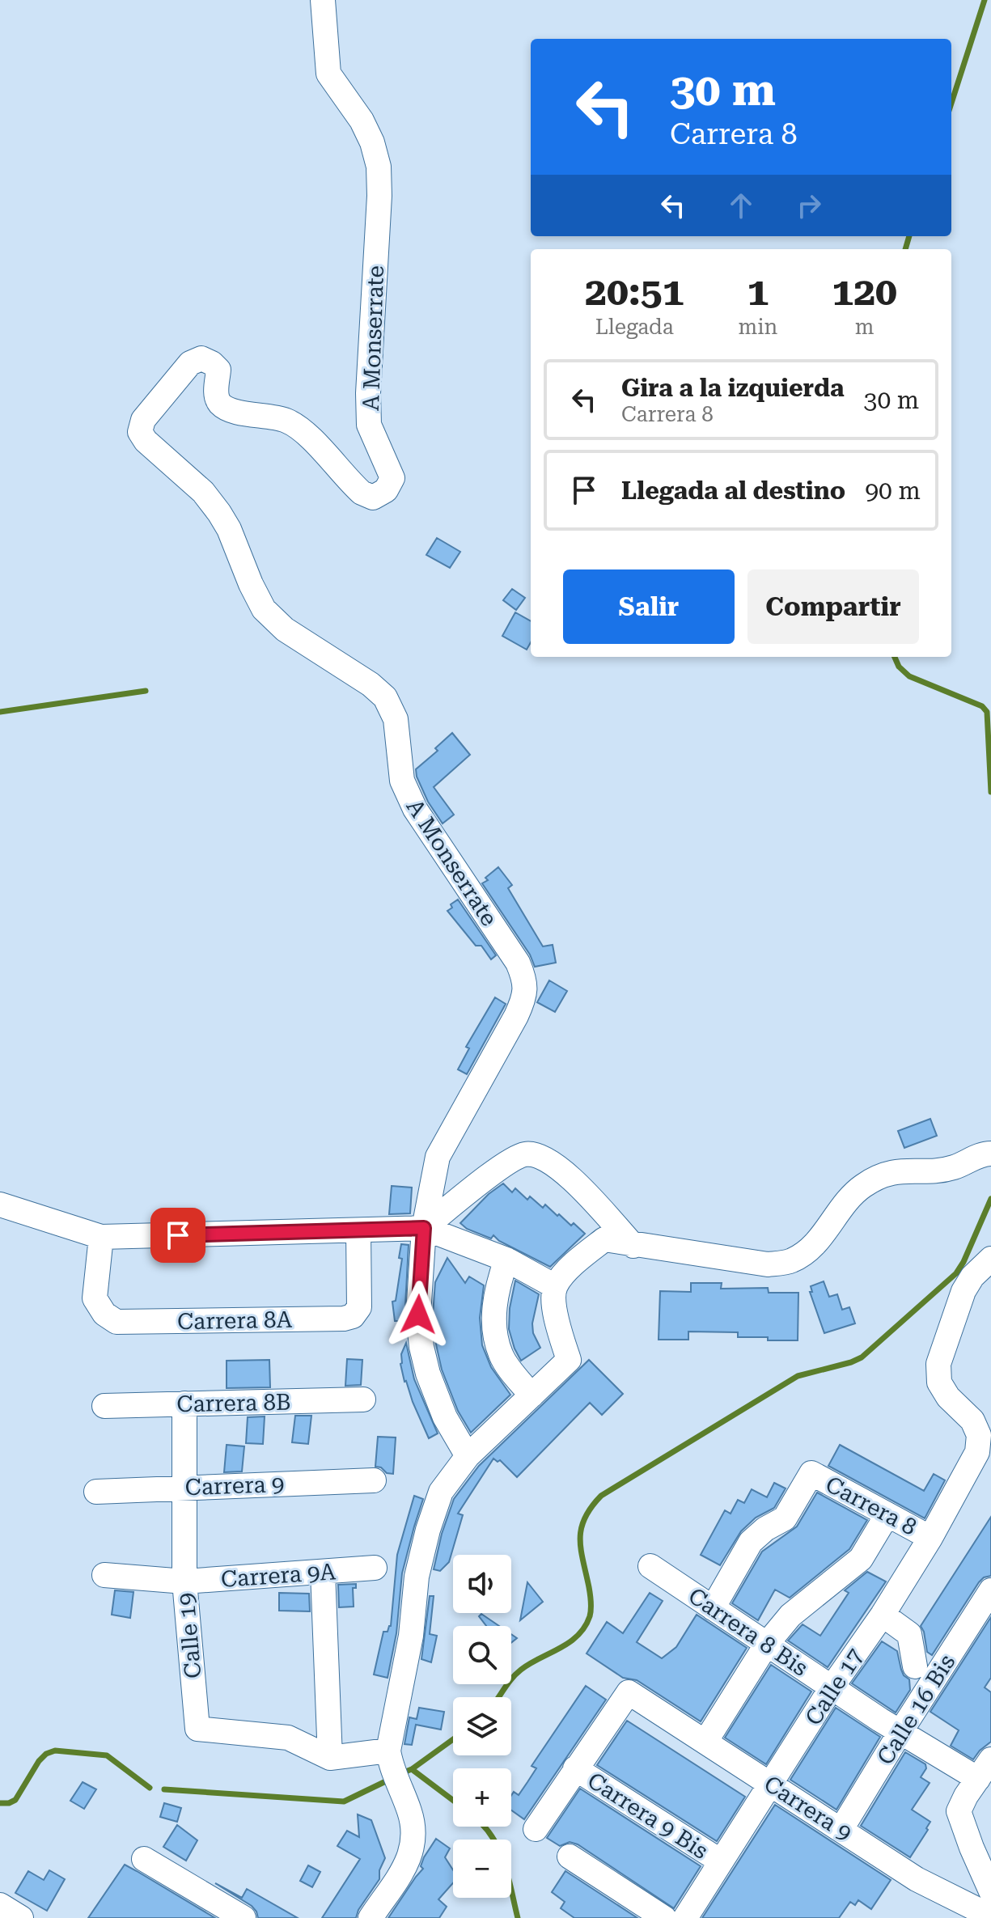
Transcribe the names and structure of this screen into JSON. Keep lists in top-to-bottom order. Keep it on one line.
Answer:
{"streets":{"street":["A Monserrate","Carrera 8A","Carrera 8B","Carrera 9","Carrera 8","Carrera 9A","Carrera 8 Bis","Calle 19","Calle 17","Calle 16 Bis","Carrera 9 Bis"]},"crossings":[["Carrera 8B","Calle 19"],["Carrera 9","Calle 19"],["Carrera 9","Calle 17"],["Carrera 9","Calle 16 Bis"],["Carrera 9","Carrera 9 Bis"],["Carrera 8","Carrera 8 Bis"],["Carrera 8","Calle 17"],["Carrera 9A","Calle 19"],["Carrera 8 Bis","Calle 17"],["Carrera 8 Bis","Calle 16 Bis"],["Calle 17","Carrera 9 Bis"]],"page":{"turn":["30 m","Carrera 8"],"eta":["20:51","Llegada","1","min","120","m"],"list":[{"name":"Gira a la izquierda","note":"Carrera 8","value":"30 m"},{"name":"Llegada al destino","value":"90 m"}],"buttons":["Salir","Compartir"],"map_buttons":["+","−"]}}
